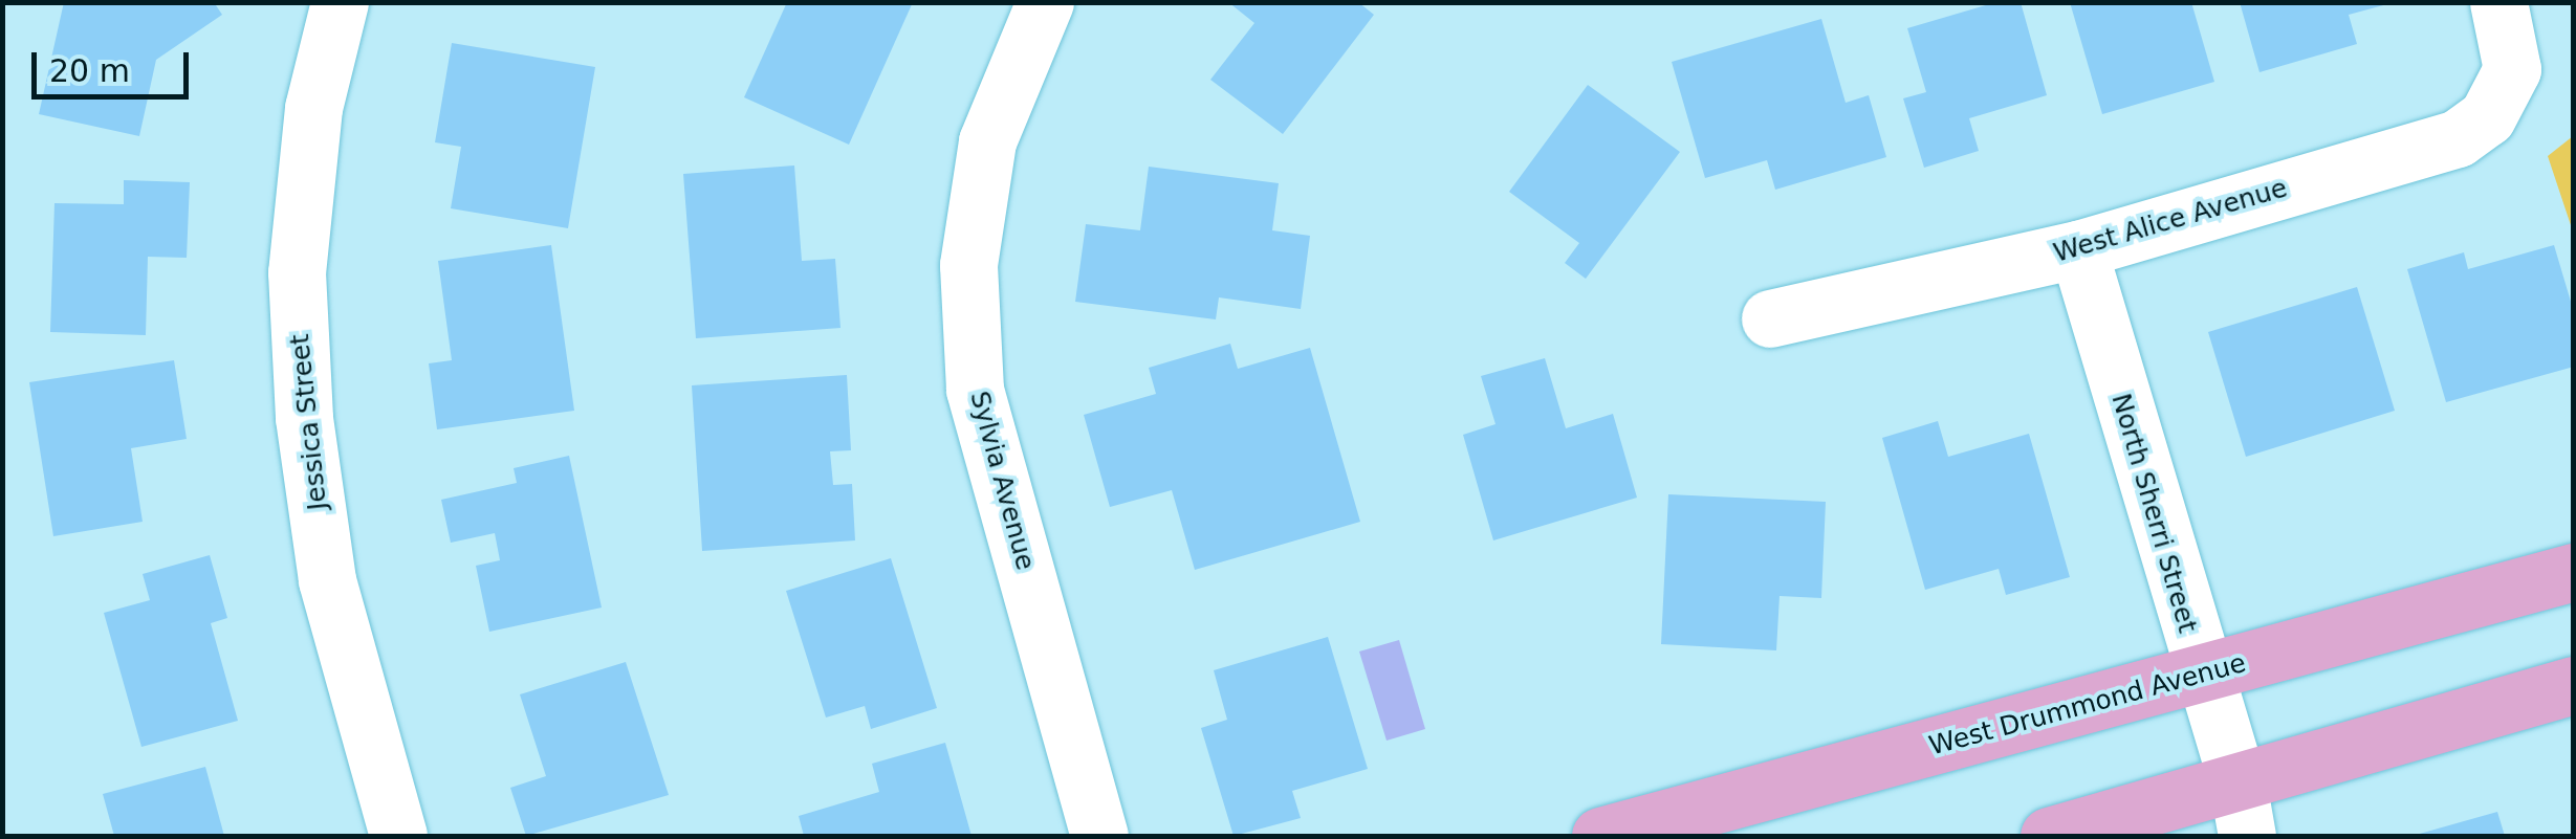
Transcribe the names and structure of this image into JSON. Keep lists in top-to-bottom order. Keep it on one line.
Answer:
{"streets":{"main road":["West Drummond Avenue"],"street":["West Alice Avenue","Jessica Street","Sylvia Avenue","North Sherri Street"]},"crossings":[["West Alice Avenue","North Sherri Street"],["North Sherri Street","West Drummond Avenue"]],"scale_bar":"20 m"}
